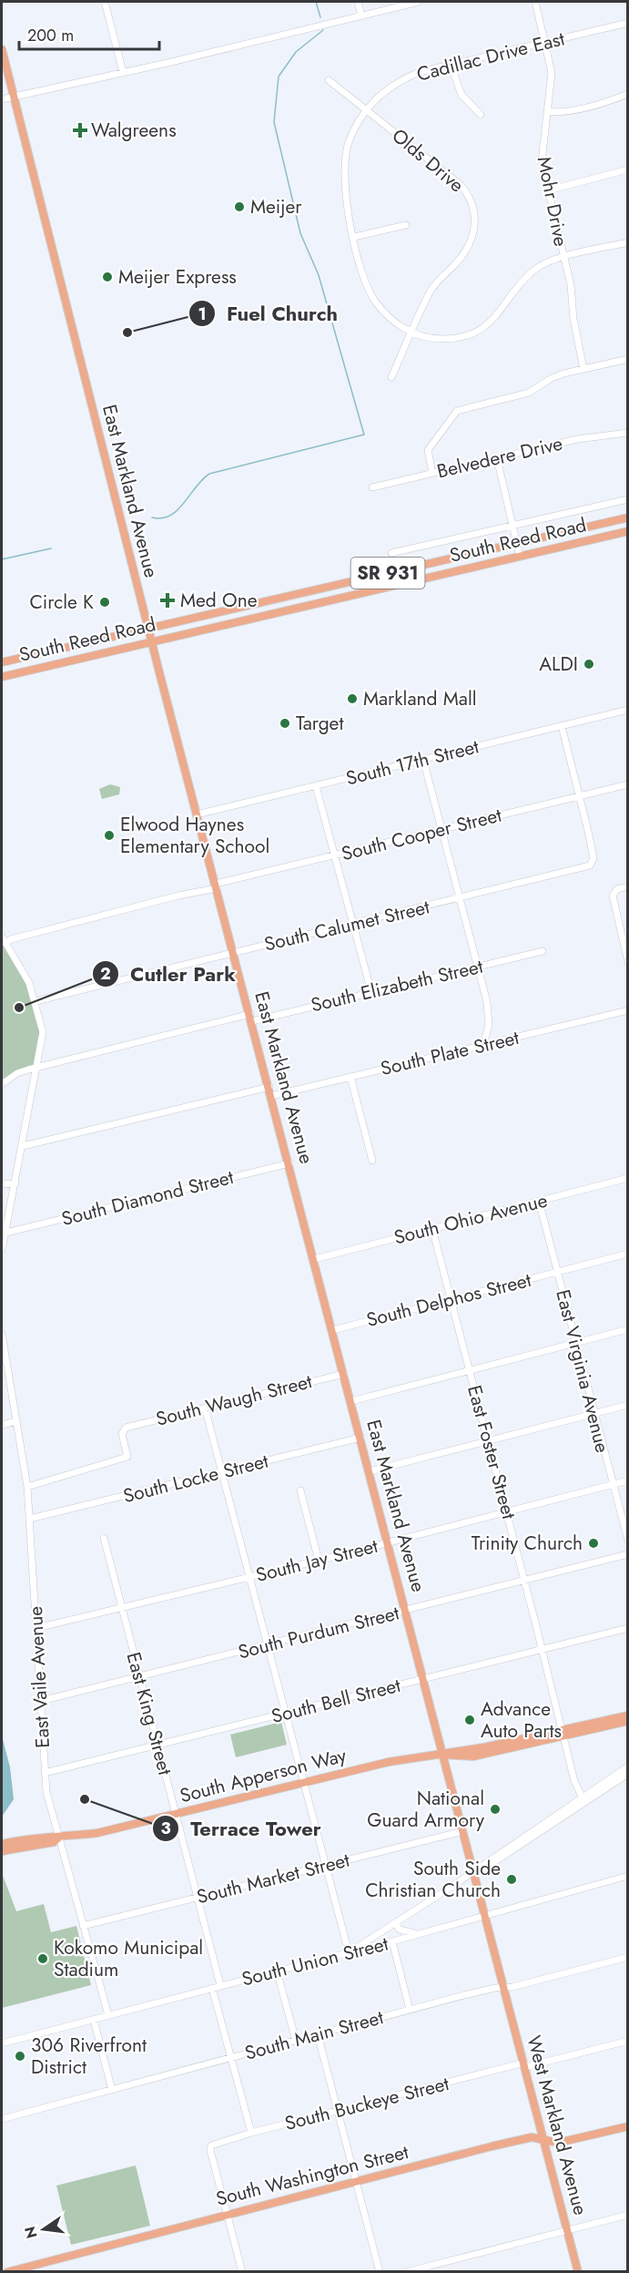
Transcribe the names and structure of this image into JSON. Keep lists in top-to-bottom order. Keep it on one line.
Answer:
{"streets":{"main road":["East Markland Avenue","South Reed Road","SR 931","South Apperson Way","West Markland Avenue","South Washington Street"],"street":["Cadillac Drive East","Olds Drive","Mohr Drive","Belvedere Drive","South 17th Street","South Cooper Street","South Calumet Street","South Elizabeth Street","South Plate Street","South Diamond Street","South Ohio Avenue","South Delphos Street","East Virginia Avenue","South Waugh Street","East Foster Street","South Locke Street","South Jay Street","South Purdum Street","East Vaile Avenue","South Bell Street","East King Street","South Market Street","South Union Street","South Main Street","South Buckeye Street"]},"crossings":[["Cadillac Drive East","Olds Drive"],["Cadillac Drive East","Mohr Drive"],["East Markland Avenue","South Reed Road"],["East Markland Avenue","South 17th Street"],["East Markland Avenue","South Cooper Street"],["East Markland Avenue","South Calumet Street"],["East Markland Avenue","South Elizabeth Street"],["East Markland Avenue","South Plate Street"],["East Markland Avenue","South Diamond Street"],["East Markland Avenue","South Ohio Avenue"],["East Markland Avenue","South Delphos Street"],["East Markland Avenue","South Waugh Street"],["East Markland Avenue","South Locke Street"],["East Markland Avenue","South Jay Street"],["East Markland Avenue","South Purdum Street"],["East Markland Avenue","South Bell Street"],["East Markland Avenue","South Apperson Way"],["East Markland Avenue","South Market Street"],["East Markland Avenue","South Union Street"],["East Markland Avenue","South Main Street"],["East Markland Avenue","West Markland Avenue"],["South Cooper Street","South Calumet Street"],["South Ohio Avenue","East Virginia Avenue"],["South Ohio Avenue","East Foster Street"],["South Delphos Street","East Virginia Avenue"],["South Delphos Street","East Foster Street"],["East Virginia Avenue","South Jay Street"],["South Waugh Street","East Vaile Avenue"],["East Foster Street","South Jay Street"],["East Foster Street","South Purdum Street"],["East Foster Street","South Bell Street"],["East Foster Street","South Apperson Way"],["South Locke Street","East Vaile Avenue"],["South Jay Street","East Vaile Avenue"],["South Jay Street","East King Street"],["South Purdum Street","East Vaile Avenue"],["South Purdum Street","East King Street"],["East Vaile Avenue","South Bell Street"],["East Vaile Avenue","South Apperson Way"],["East Vaile Avenue","South Market Street"],["East Vaile Avenue","South Union Street"],["South Bell Street","East King Street"],["East King Street","South Apperson Way"],["East King Street","South Market Street"],["East King Street","South Union Street"],["South Main Street","West Markland Avenue"],["South Buckeye Street","West Markland Avenue"],["South Buckeye Street","South Washington Street"],["West Markland Avenue","South Washington Street"]],"places":{"health":["Walgreens","Med One"],"other":["Meijer","Meijer Express","Fuel Church","Circle K","ALDI","Markland Mall","Target","Elwood Haynes Elementary School","Cutler Park","Trinity Church","Advance Auto Parts","Terrace Tower","National Guard Armory","South Side Christian Church","Kokomo Municipal Stadium","306 Riverfront District"]},"scale_bar":"200 m","north":"left"}
